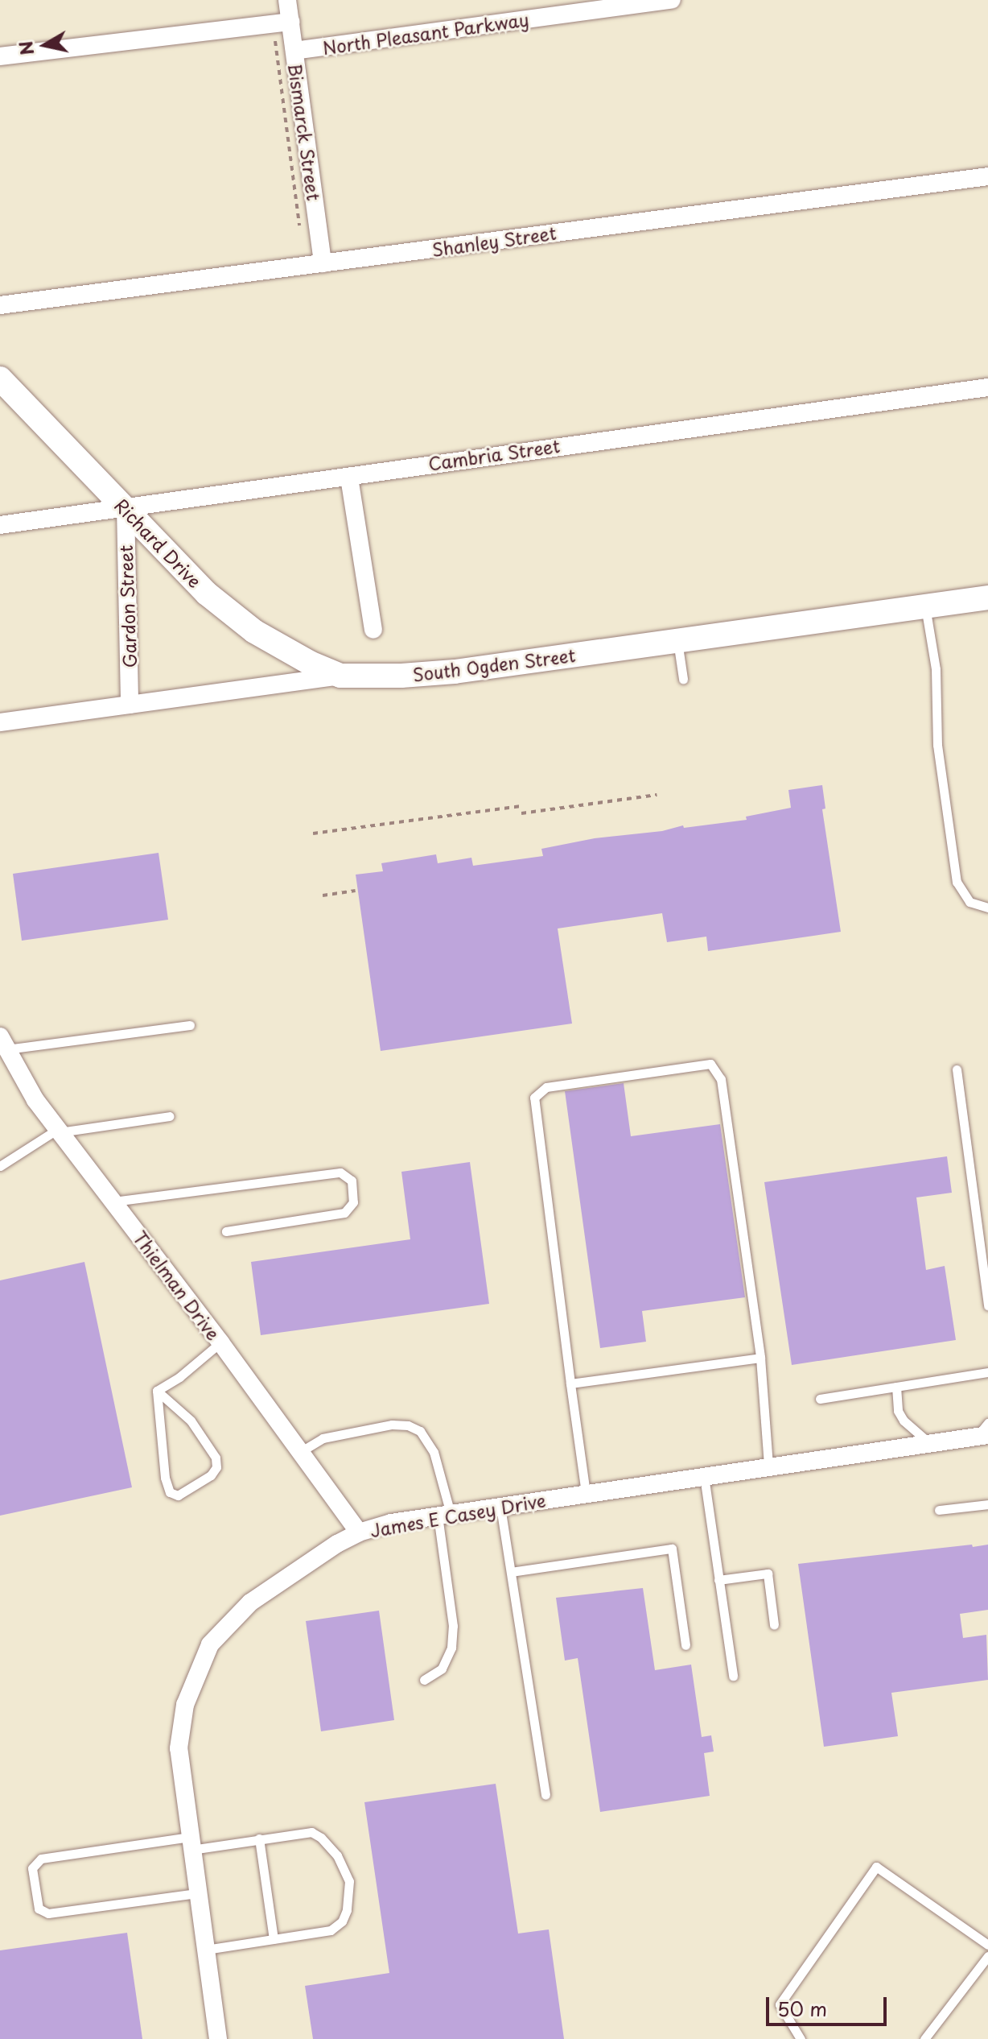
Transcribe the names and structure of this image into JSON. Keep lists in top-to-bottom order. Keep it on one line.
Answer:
{"streets":{"street":["North Pleasant Parkway","Bismarck Street","Shanley Street","Cambria Street","Richard Drive","Gardon Street","South Ogden Street","Thielman Drive","James E Casey Drive"]},"crossings":[["North Pleasant Parkway","Bismarck Street"],["Bismarck Street","Shanley Street"],["Cambria Street","Richard Drive"],["Cambria Street","Gardon Street"],["Richard Drive","Gardon Street"],["Richard Drive","South Ogden Street"],["Gardon Street","South Ogden Street"],["Thielman Drive","James E Casey Drive"]],"scale_bar":"50 m","north":"left"}
